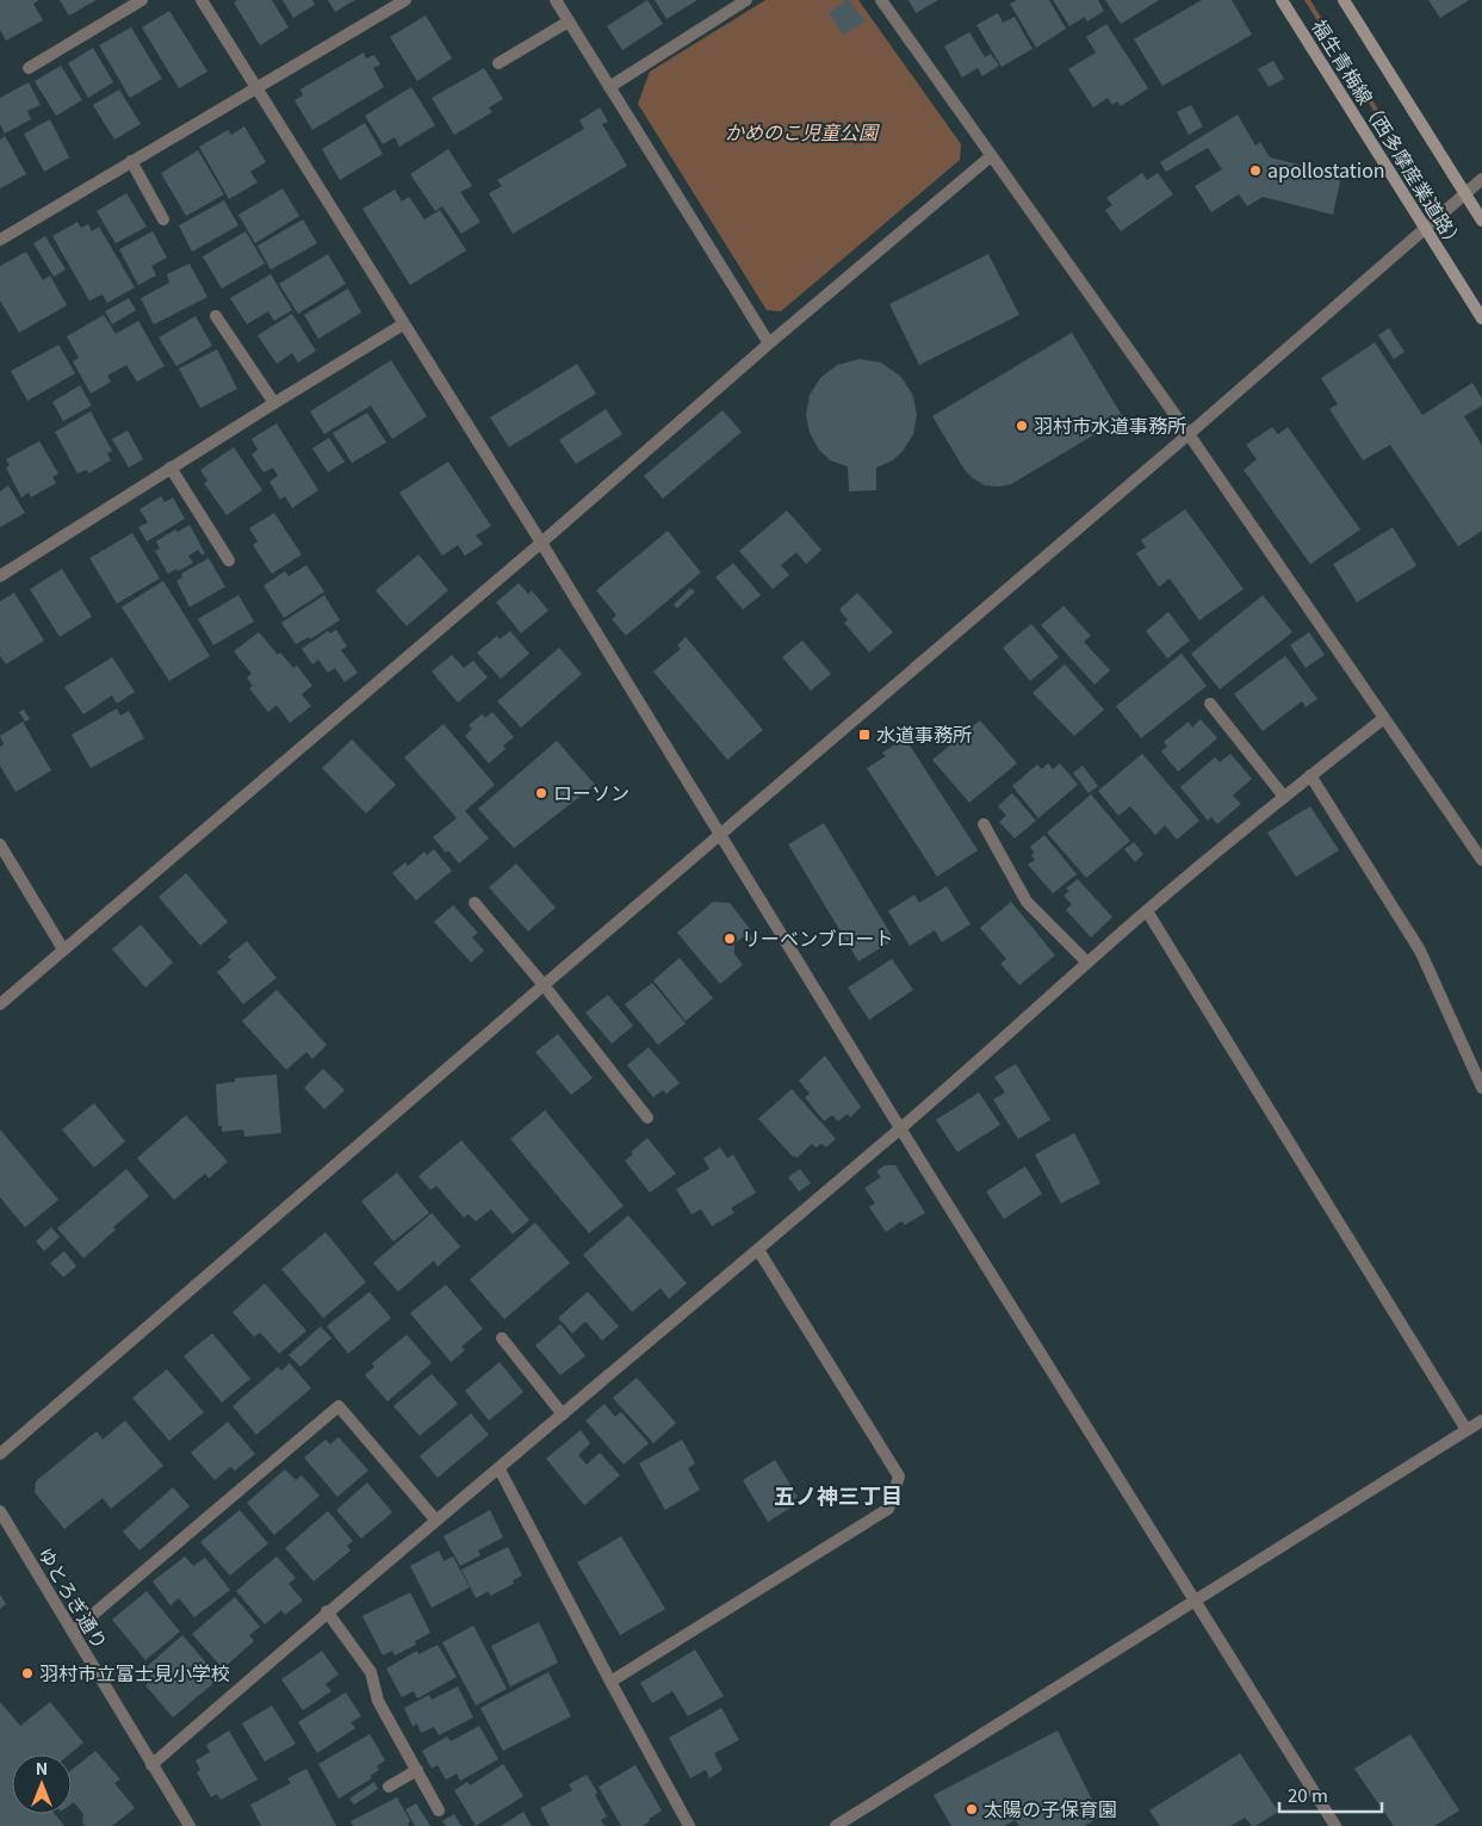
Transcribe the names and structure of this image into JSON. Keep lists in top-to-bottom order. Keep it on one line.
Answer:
{"streets":{"main road":["福生青梅線（西多摩産業道路）"],"street":["ゆとろぎ通り"]},"districts":["五ノ神三丁目"],"parks":["かめのこ児童公園"],"places":{"other":["apollostation","羽村市水道事務所","ローソン","リーベンブロート","羽村市立富士見小学校","太陽の子保育園"],"transit":["水道事務所"]},"scale_bar":"20 m","north":"top"}
